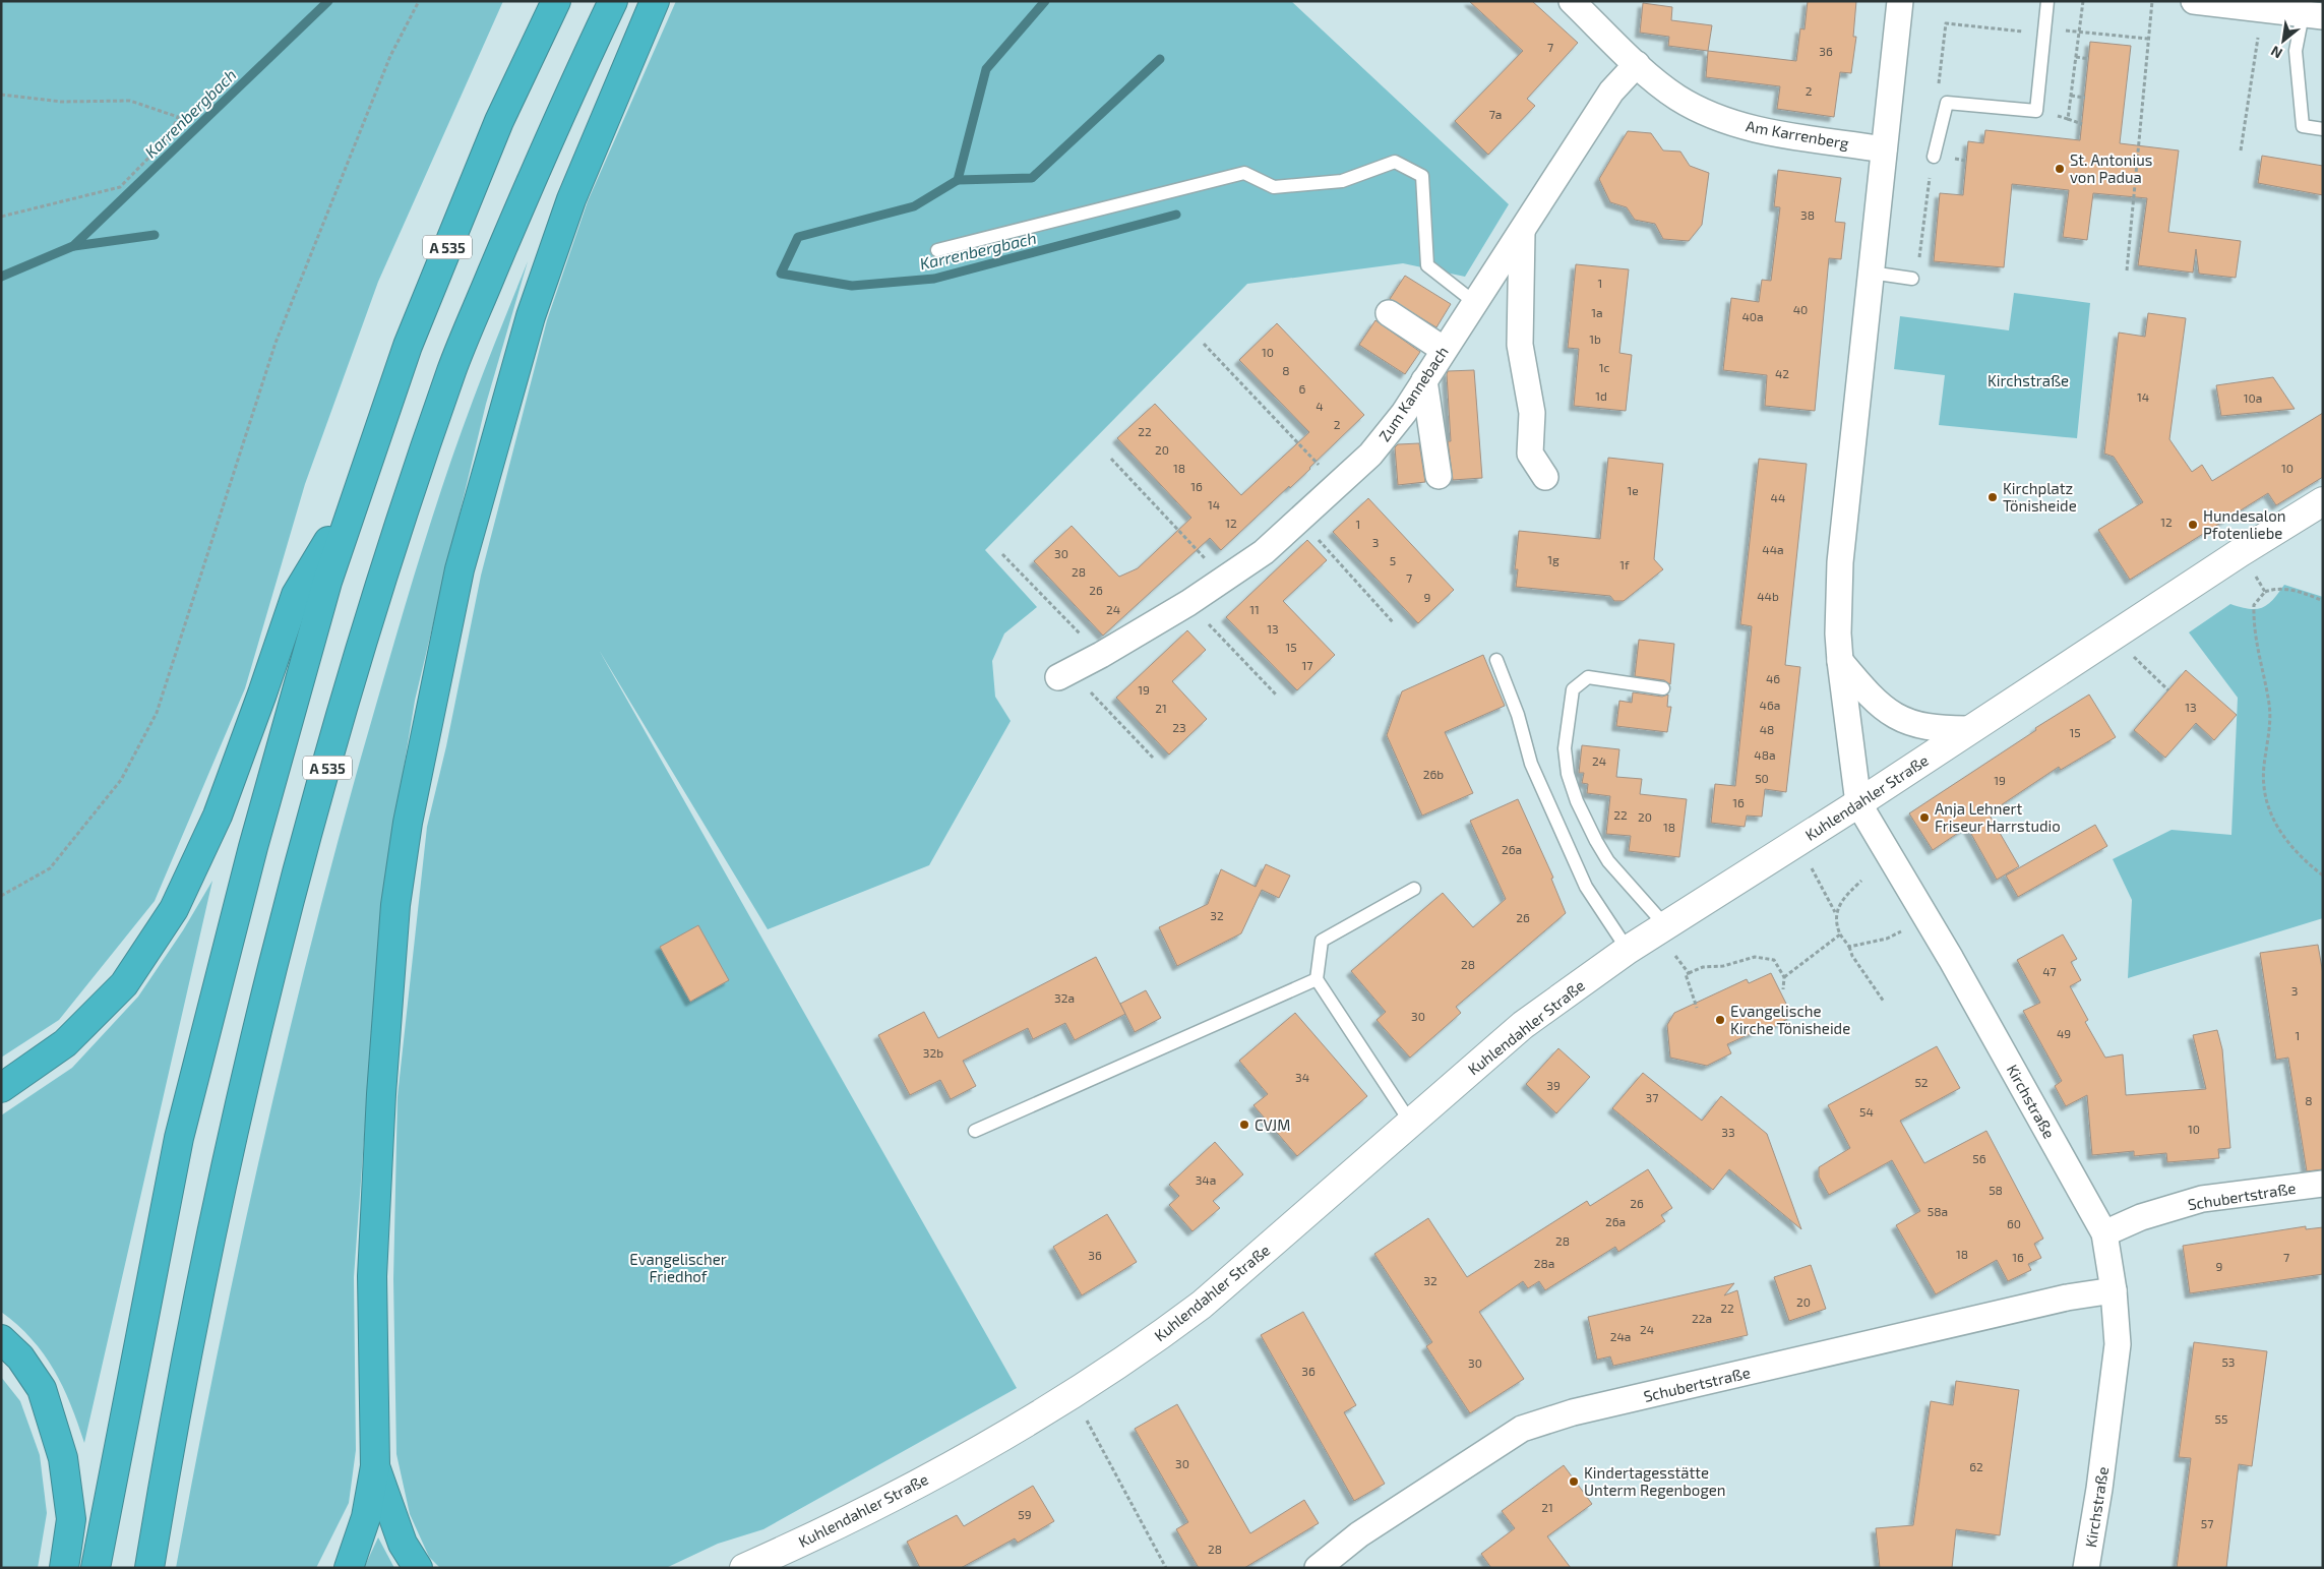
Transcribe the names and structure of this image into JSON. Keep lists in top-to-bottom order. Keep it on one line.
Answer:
{"streets":{"highway":["A 535"],"main road":["Kuhlendahler Straße"],"street":["Am Karrenberg","Zum Kannebach","Kirchstraße","Schubertstraße"]},"crossings":[["Am Karrenberg","Zum Kannebach"],["Am Karrenberg","Kirchstraße"],["Kuhlendahler Straße","Kirchstraße"],["Kirchstraße","Schubertstraße"]],"water":["Karrenbergbach"],"parks":["Kirchstraße","Evangelischer Friedhof"],"places":["St. Antonius von Padua","Kirchplatz Tönisheide","Hundesalon Pfotenliebe","Anja Lehnert Friseur Harrstudio","Evangelische Kirche Tönisheide","CVJM","Kindertagesstätte Unterm Regenbogen"],"house_numbers":["7","36","2","7a","38","1","40","1a","40a","1b","10","1c","8","42","6","1d","14","10a","4","2","22","20","18","10","16","1e","44","14","12","12","1","3","44a","30","1g","5","1f","28","7","26","44b","9","24","11","13","15","17","46","19","46a","13","21","23","48","15","48a","24","26b","50","19","16","22","20","18","26a","32","26","28","47","3","32a","30","49","1","32b","34","52","39","37","8","54","10","33","56","34a","58","26","58a","26a","60","28","18","36","16","7","28a","9","32","20","22","22a","24","24a","53","30","36","55","30","62","21","59","57","28"],"north":"bottom left"}
